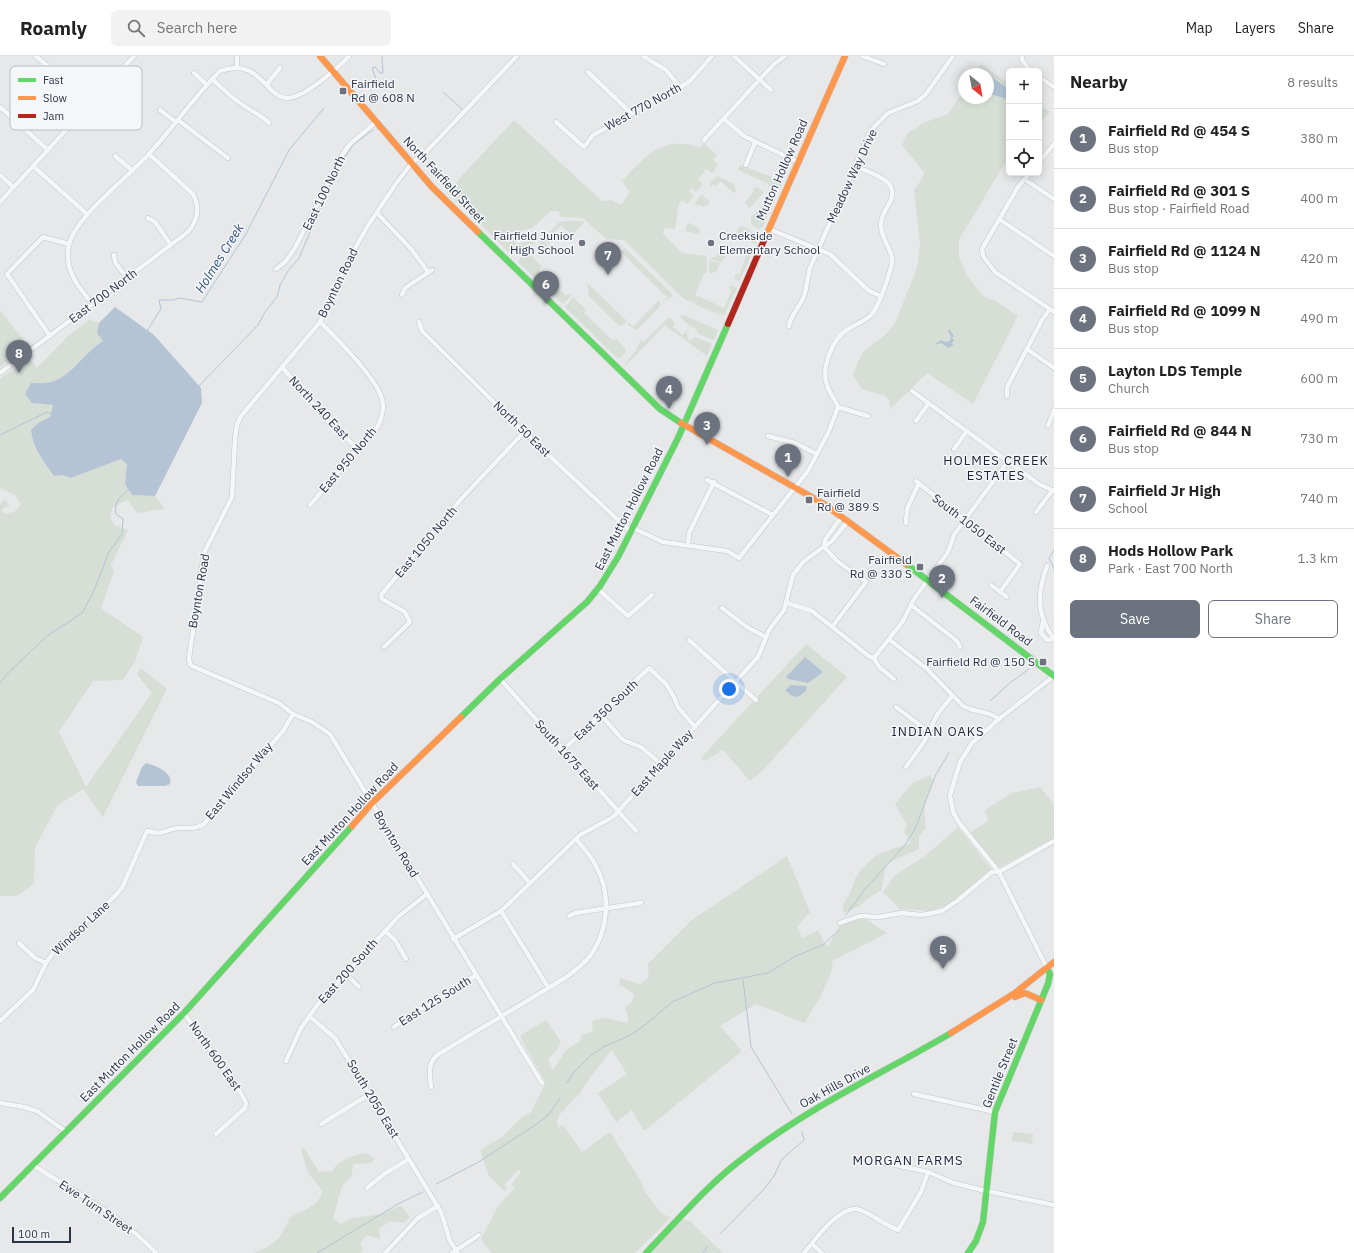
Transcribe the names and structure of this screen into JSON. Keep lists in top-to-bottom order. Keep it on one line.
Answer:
{"streets":{"street":["West 770 North","Mutton Hollow Road","Meadow Way Drive","North Fairfield Street","East 100 North","Boynton Road","East 700 North","North 240 East","North 50 East","East 950 North","East Mutton Hollow Road","South 1050 East","East 1050 North","Fairfield Road","East 350 South","South 1675 East","East Maple Way","East Windsor Way","Windsor Lane","East 200 South","East 125 South","North 600 East","Gentile Street","Oak Hills Drive","South 2050 East","Ewe Turn Street"]},"crossings":[["Mutton Hollow Road","North Fairfield Street"],["Mutton Hollow Road","East Mutton Hollow Road"],["North Fairfield Street","East 100 North"],["North Fairfield Street","Boynton Road"],["North Fairfield Street","East Mutton Hollow Road"],["North Fairfield Street","Fairfield Road"],["Boynton Road","North 240 East"],["Boynton Road","East 950 North"],["Boynton Road","East Mutton Hollow Road"],["Boynton Road","East Maple Way"],["Boynton Road","East Windsor Way"],["Boynton Road","East 200 South"],["Boynton Road","East 125 South"],["North 240 East","East 950 North"],["North 50 East","East Mutton Hollow Road"],["North 50 East","East 1050 North"],["East Mutton Hollow Road","South 1675 East"],["East Mutton Hollow Road","North 600 East"],["East Mutton Hollow Road","Ewe Turn Street"],["Fairfield Road","East Maple Way"],["East 350 South","South 1675 East"],["East 350 South","East Maple Way"],["South 1675 East","East Maple Way"],["East Windsor Way","Windsor Lane"],["East 200 South","South 2050 East"],["Gentile Street","Oak Hills Drive"]],"districts":["HOLMES CREEK ESTATES","INDIAN OAKS","MORGAN FARMS"],"water":["Holmes Creek"],"places":{"transit":["Fairfield Rd @ 608 N","Fairfield Rd @ 389 S","Fairfield Rd @ 330 S","Fairfield Rd @ 150 S"],"other":["Fairfield Junior High School","Creekside Elementary School"]},"legend":["Fast","Slow","Jam"],"scale_bar":"100 m","north":"bottom right","page":{"header":"Roamly","search":"Search here","nav":["Map","Layers","Share"],"heading":["Nearby","8 results"],"map_buttons":["+","−"],"list":[{"mark":"1","name":"Fairfield Rd @ 454 S","note":"Bus stop","value":"380 m"},{"mark":"2","name":"Fairfield Rd @ 301 S","note":"Bus stop · Fairfield Road","value":"400 m"},{"mark":"3","name":"Fairfield Rd @ 1124 N","note":"Bus stop","value":"420 m"},{"mark":"4","name":"Fairfield Rd @ 1099 N","note":"Bus stop","value":"490 m"},{"mark":"5","name":"Layton LDS Temple","note":"Church","value":"600 m"},{"mark":"6","name":"Fairfield Rd @ 844 N","note":"Bus stop","value":"730 m"},{"mark":"7","name":"Fairfield Jr High","note":"School","value":"740 m"},{"mark":"8","name":"Hods Hollow Park","note":"Park · East 700 North","value":"1.3 km"}],"pins":["7","6","8","4","3","1","2","5"],"buttons":["Save","Share"],"scale":"100 m"}}
